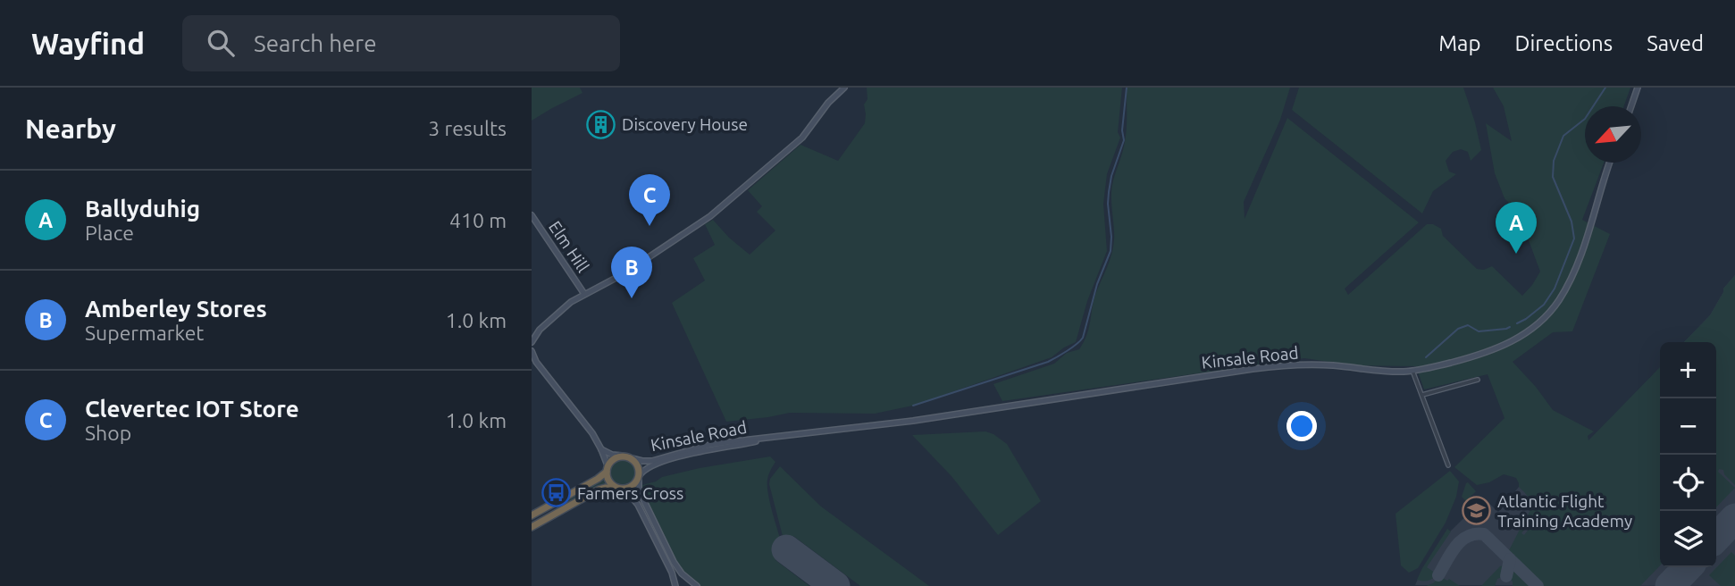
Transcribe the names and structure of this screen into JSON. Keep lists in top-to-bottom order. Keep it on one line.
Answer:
{"streets":{"main road":["Elm Hill","Kinsale Road"]},"places":{"building":["Discovery House"],"bus stop":["Farmers Cross"],"school or university":["Atlantic Flight Training Academy"]},"north":"bottom left","page":{"header":"Wayfind","search":"Search here","nav":["Map","Directions","Saved"],"heading":["Nearby","3 results"],"list":[{"mark":"A","name":"Ballyduhig","note":"Place","value":"410 m"},{"mark":"B","name":"Amberley Stores","note":"Supermarket","value":"1.0 km"},{"mark":"C","name":"Clevertec IOT Store","note":"Shop","value":"1.0 km"}],"pins":["C","A","B"],"map_buttons":["+","−"]}}
